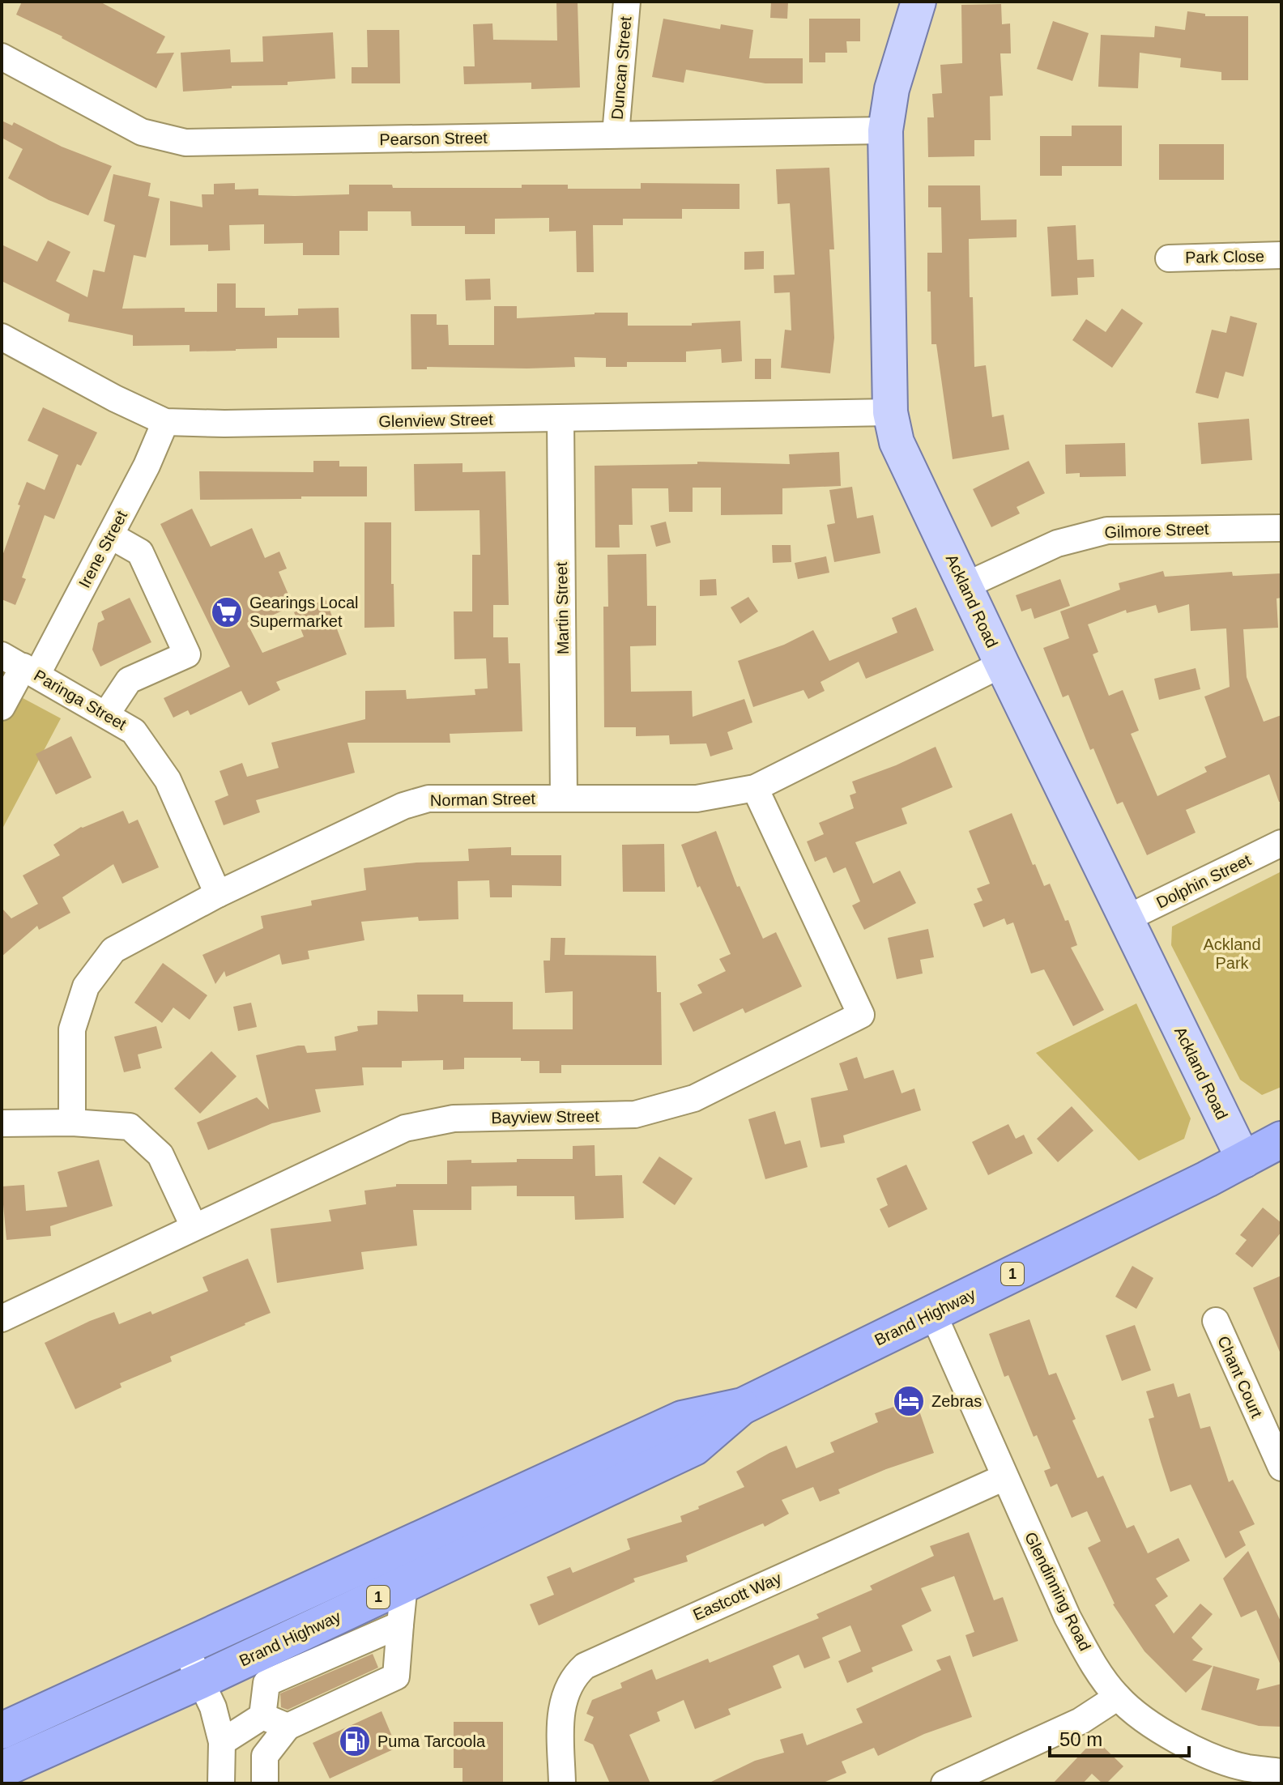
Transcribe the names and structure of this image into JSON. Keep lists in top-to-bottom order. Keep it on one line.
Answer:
{"streets":{"highway":["1","Brand Highway"],"main road":["Ackland Road"],"street":["Duncan Street","Pearson Street","Park Close","Glenview Street","Gilmore Street","Irene Street","Martin Street","Paringa Street","Norman Street","Dolphin Street","Bayview Street","Chant Court","Glendinning Road","Eastcott Way"]},"crossings":[["Duncan Street","Pearson Street"],["Pearson Street","Ackland Road"],["Glenview Street","Irene Street"],["Glenview Street","Ackland Road"],["Glenview Street","Martin Street"],["Gilmore Street","Ackland Road"],["Irene Street","Paringa Street"],["Ackland Road","Norman Street"],["Ackland Road","Dolphin Street"],["Ackland Road","Brand Highway"],["Martin Street","Norman Street"],["Paringa Street","Norman Street"],["Norman Street","Bayview Street"],["Brand Highway","Glendinning Road"],["Glendinning Road","Eastcott Way"]],"parks":["Ackland Park"],"places":{"supermarket":["Gearings Local Supermarket"],"hotel":["Zebras"],"fuel station":["Puma Tarcoola"]},"scale_bar":"50 m"}
